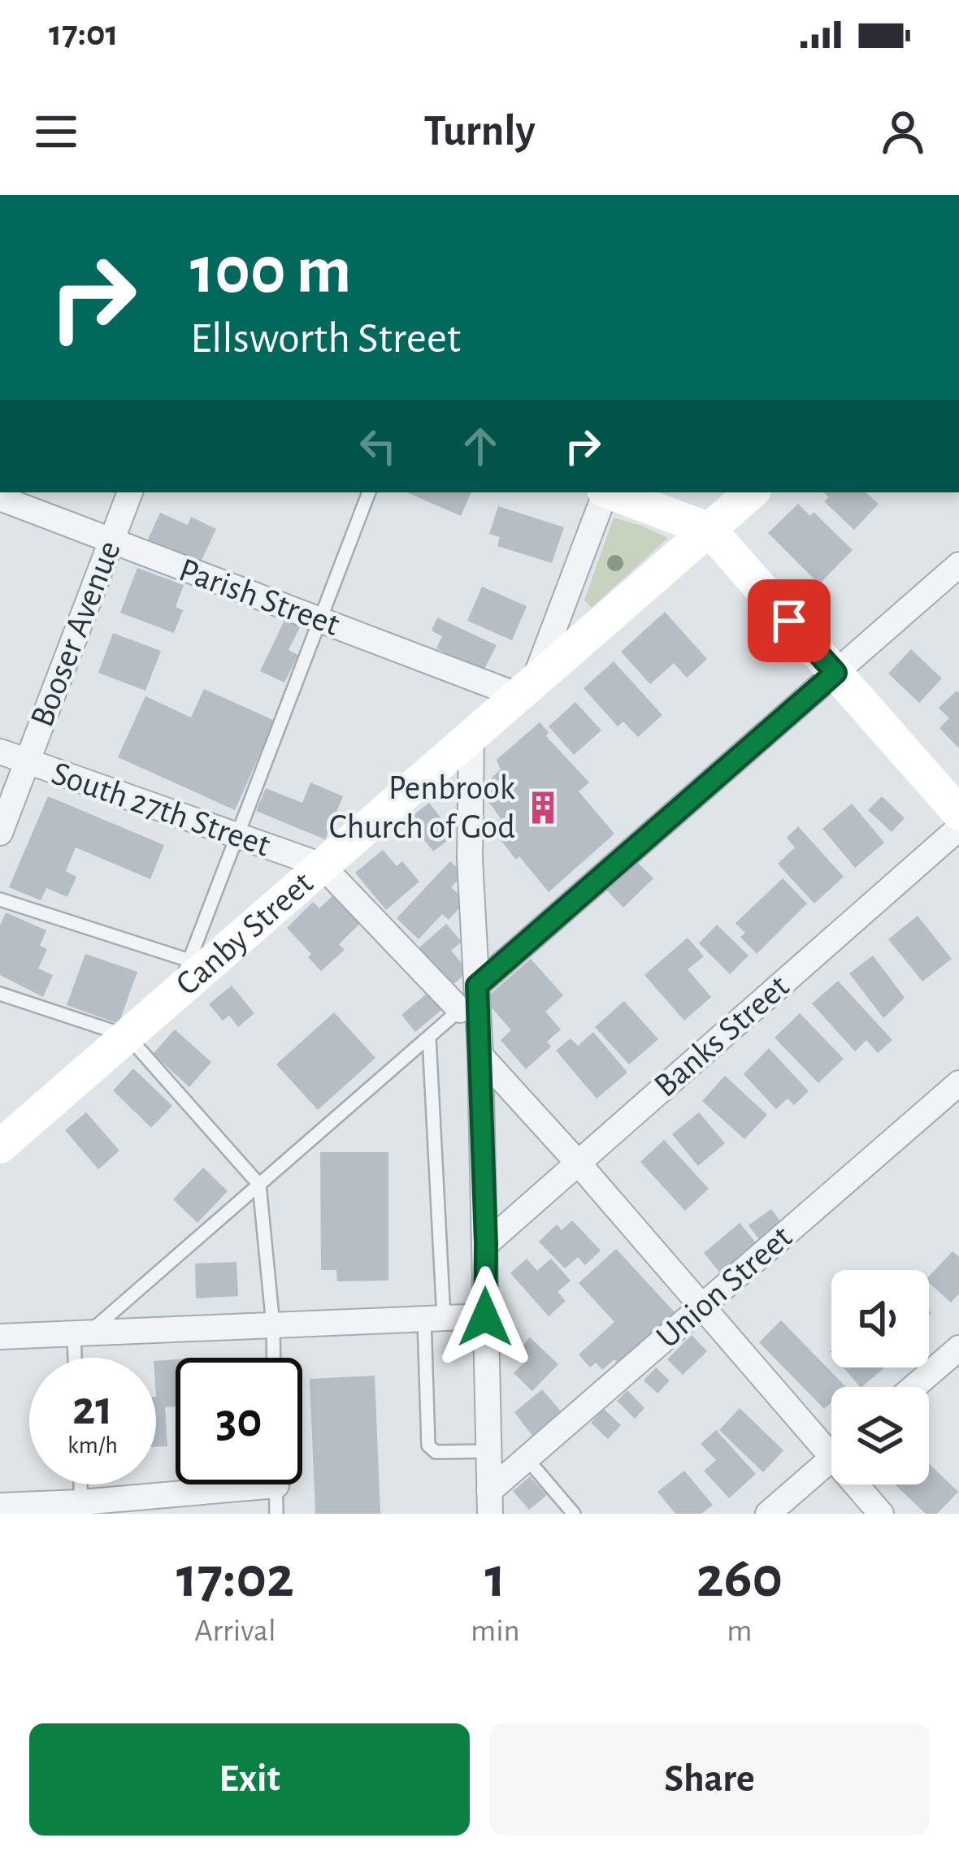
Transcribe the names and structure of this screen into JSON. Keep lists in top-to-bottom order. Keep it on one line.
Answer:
{"streets":{"main road":["Canby Street"],"street":["Parish Street","Booser Avenue","South 27th Street","Banks Street","Union Street"]},"crossings":[["Parish Street","Booser Avenue"],["Parish Street","Canby Street"],["Booser Avenue","South 27th Street"],["South 27th Street","Canby Street"]],"places":{"building":["Penbrook Church of God"]},"page":{"status":"17:01","header":"Turnly","turn":["100 m","Ellsworth Street"],"speed":"21 km/h","limit":"30","eta":["17:02","Arrival","1","min","260","m"],"buttons":["Exit","Share"]}}
